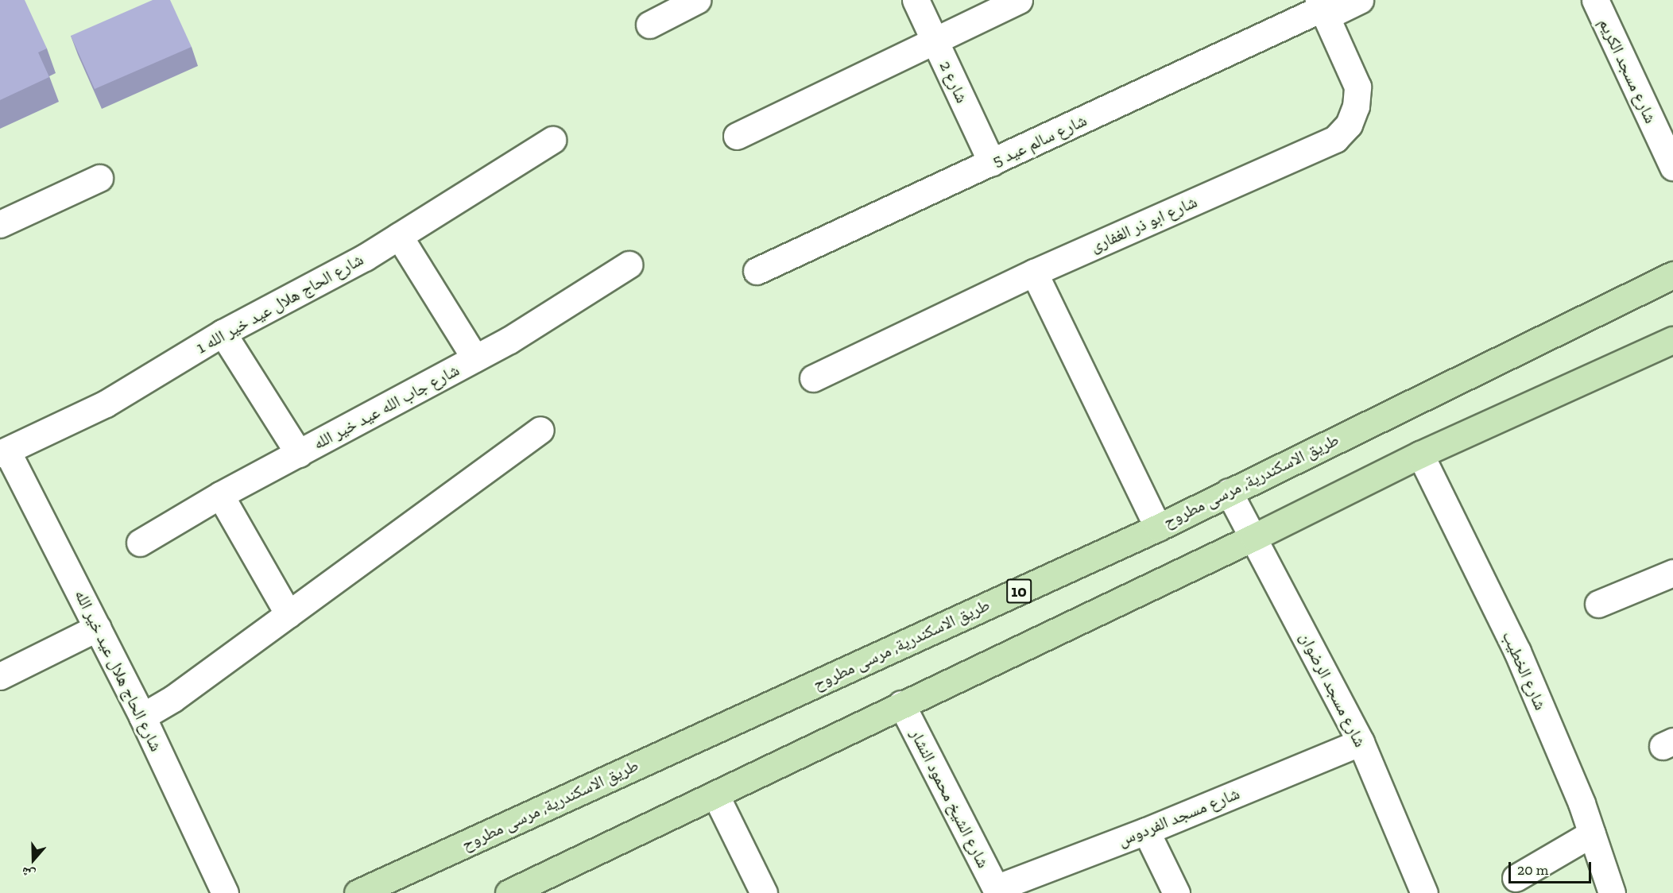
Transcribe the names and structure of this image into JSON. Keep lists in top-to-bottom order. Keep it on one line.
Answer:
{"streets":{"main road":["طريق الاسكندرية, مرسى مطروح","10"],"street":["شارع مسجد الكريم","شارع 2","شارع سالم عيد 5","شارع ابو ذر الغفارى","شارع الحاج هلال عيد خير الله 1","شارع جاب الله عيد خير الله","شارع الحاج هلال عيد خير الله","شارع الخطيب","شارع مسجد الرضوان","شارع الشيخ محمود النشار","شارع مسجد الفردوس"]},"crossings":[["شارع 2","شارع سالم عيد 5"],["شارع سالم عيد 5","شارع ابو ذر الغفارى"],["شارع الحاج هلال عيد خير الله 1","شارع الحاج هلال عيد خير الله"],["طريق الاسكندرية, مرسى مطروح","شارع مسجد الرضوان"],["شارع مسجد الرضوان","شارع مسجد الفردوس"],["شارع الشيخ محمود النشار","شارع مسجد الفردوس"]],"scale_bar":"20 m","north":"bottom"}
